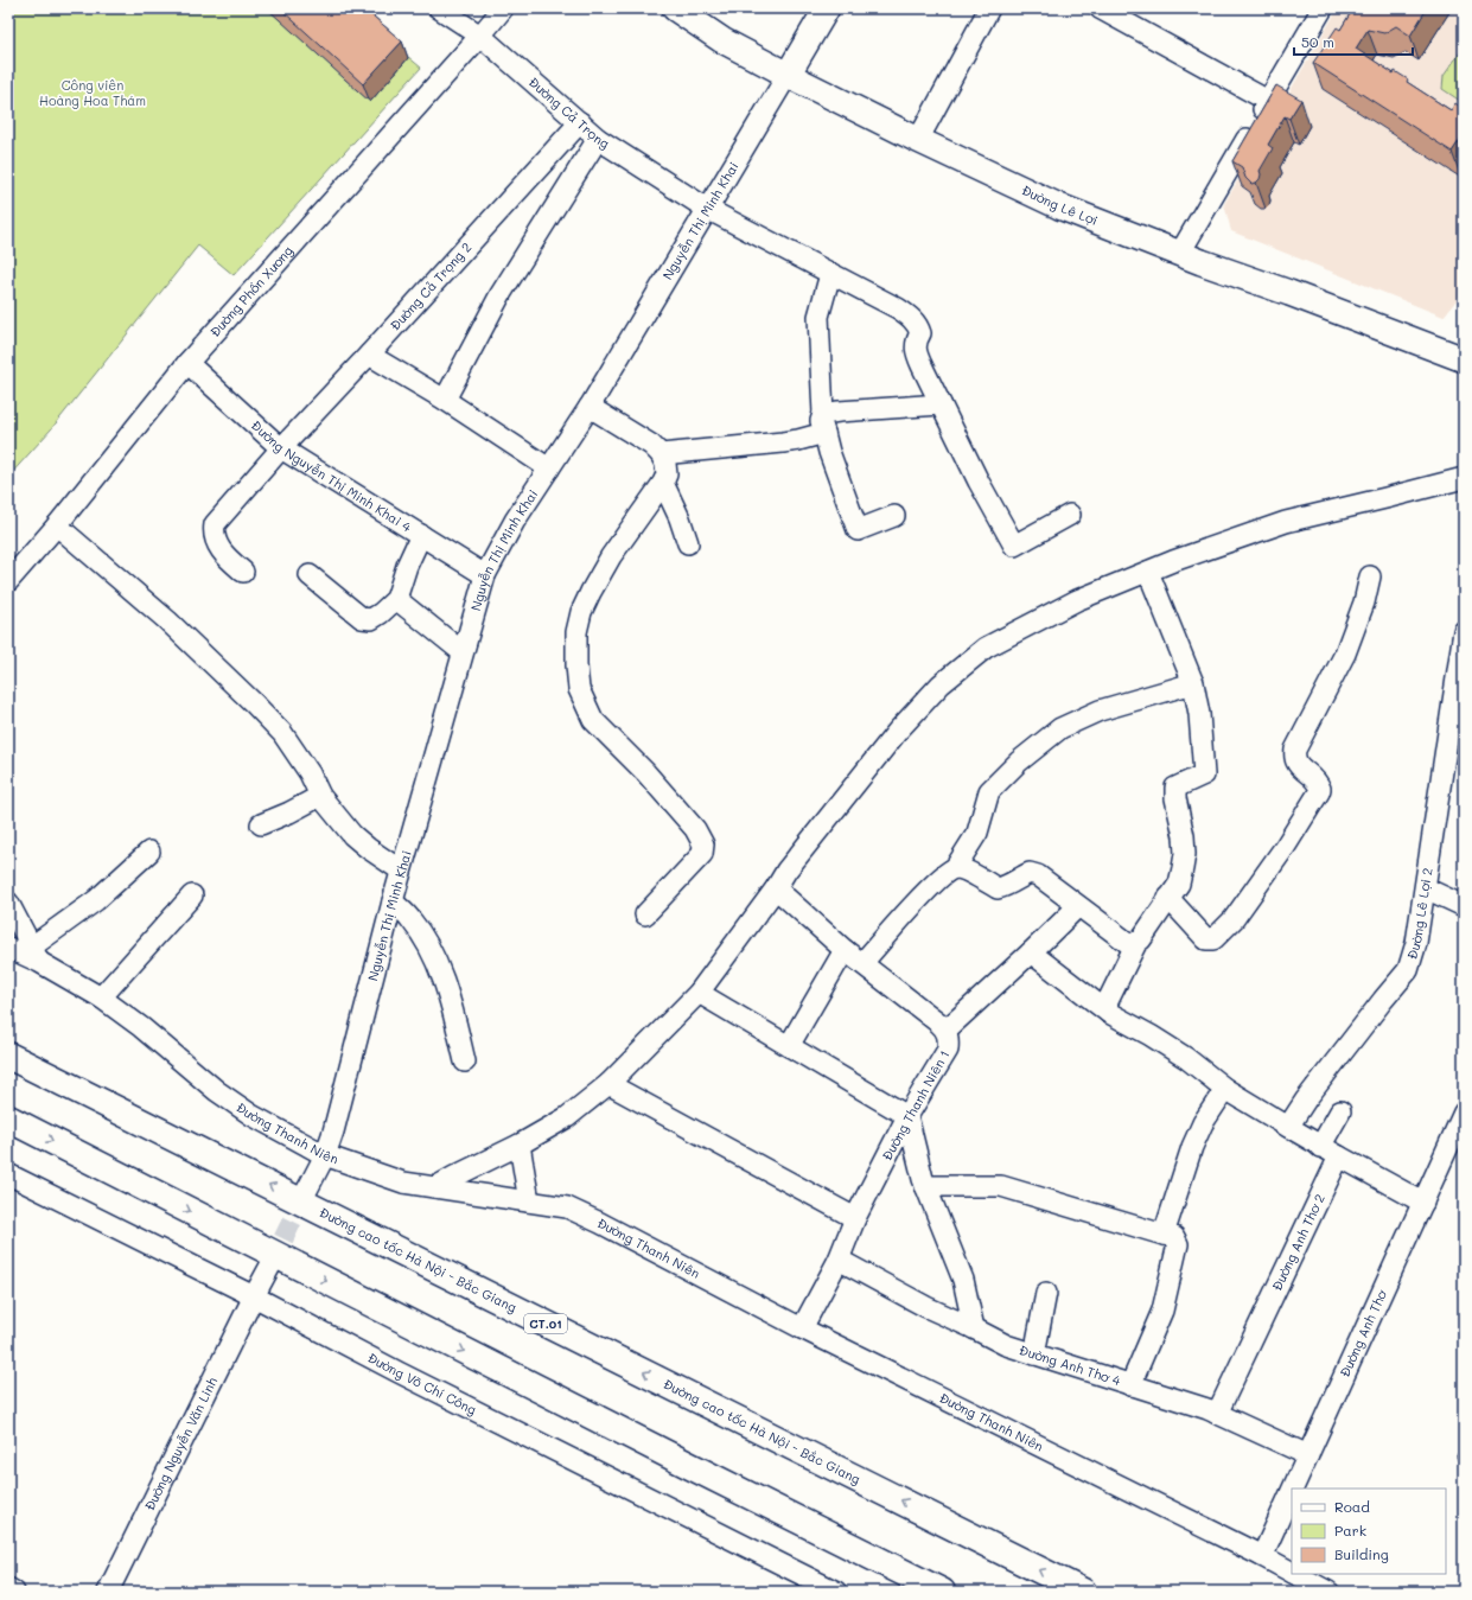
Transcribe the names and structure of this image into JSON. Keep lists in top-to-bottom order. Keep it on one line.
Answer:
{"streets":{"highway":["Đường cao tốc Hà Nội - Bắc Giang","CT.01"],"main road":["Đường Lê Lợi","Nguyễn Thị Minh Khai"],"street":["Đường Cả Trọng","Đường Cả Trọng 2","Đường Phồn Xương","Đường Nguyễn Thị Minh Khai 4","Đường Lê Lợi 2","Đường Thanh Niên 1","Đường Thanh Niên","Đường Anh Thơ 2","Đường Anh Thơ","Đường Anh Thơ 4","Đường Võ Chí Công","Đường Nguyễn Văn Linh"]},"crossings":[["Đường Cả Trọng","Nguyễn Thị Minh Khai"],["Đường Cả Trọng","Đường Cả Trọng 2"],["Đường Cả Trọng","Đường Phồn Xương"],["Đường Lê Lợi","Nguyễn Thị Minh Khai"],["Nguyễn Thị Minh Khai","Đường Nguyễn Thị Minh Khai 4"],["Nguyễn Thị Minh Khai","Đường Thanh Niên"],["Đường Cả Trọng 2","Đường Nguyễn Thị Minh Khai 4"],["Đường Phồn Xương","Đường Nguyễn Thị Minh Khai 4"],["Đường Thanh Niên 1","Đường Thanh Niên"],["Đường Thanh Niên 1","Đường Anh Thơ 4"],["Đường Thanh Niên","Đường Anh Thơ"],["Đường Anh Thơ 2","Đường Anh Thơ 4"],["Đường Anh Thơ","Đường Anh Thơ 4"],["Đường Võ Chí Công","Đường Nguyễn Văn Linh"]],"parks":["Công viên Hoàng Hoa Thám"],"legend":["Road","Park","Building"],"scale_bar":"50 m"}
